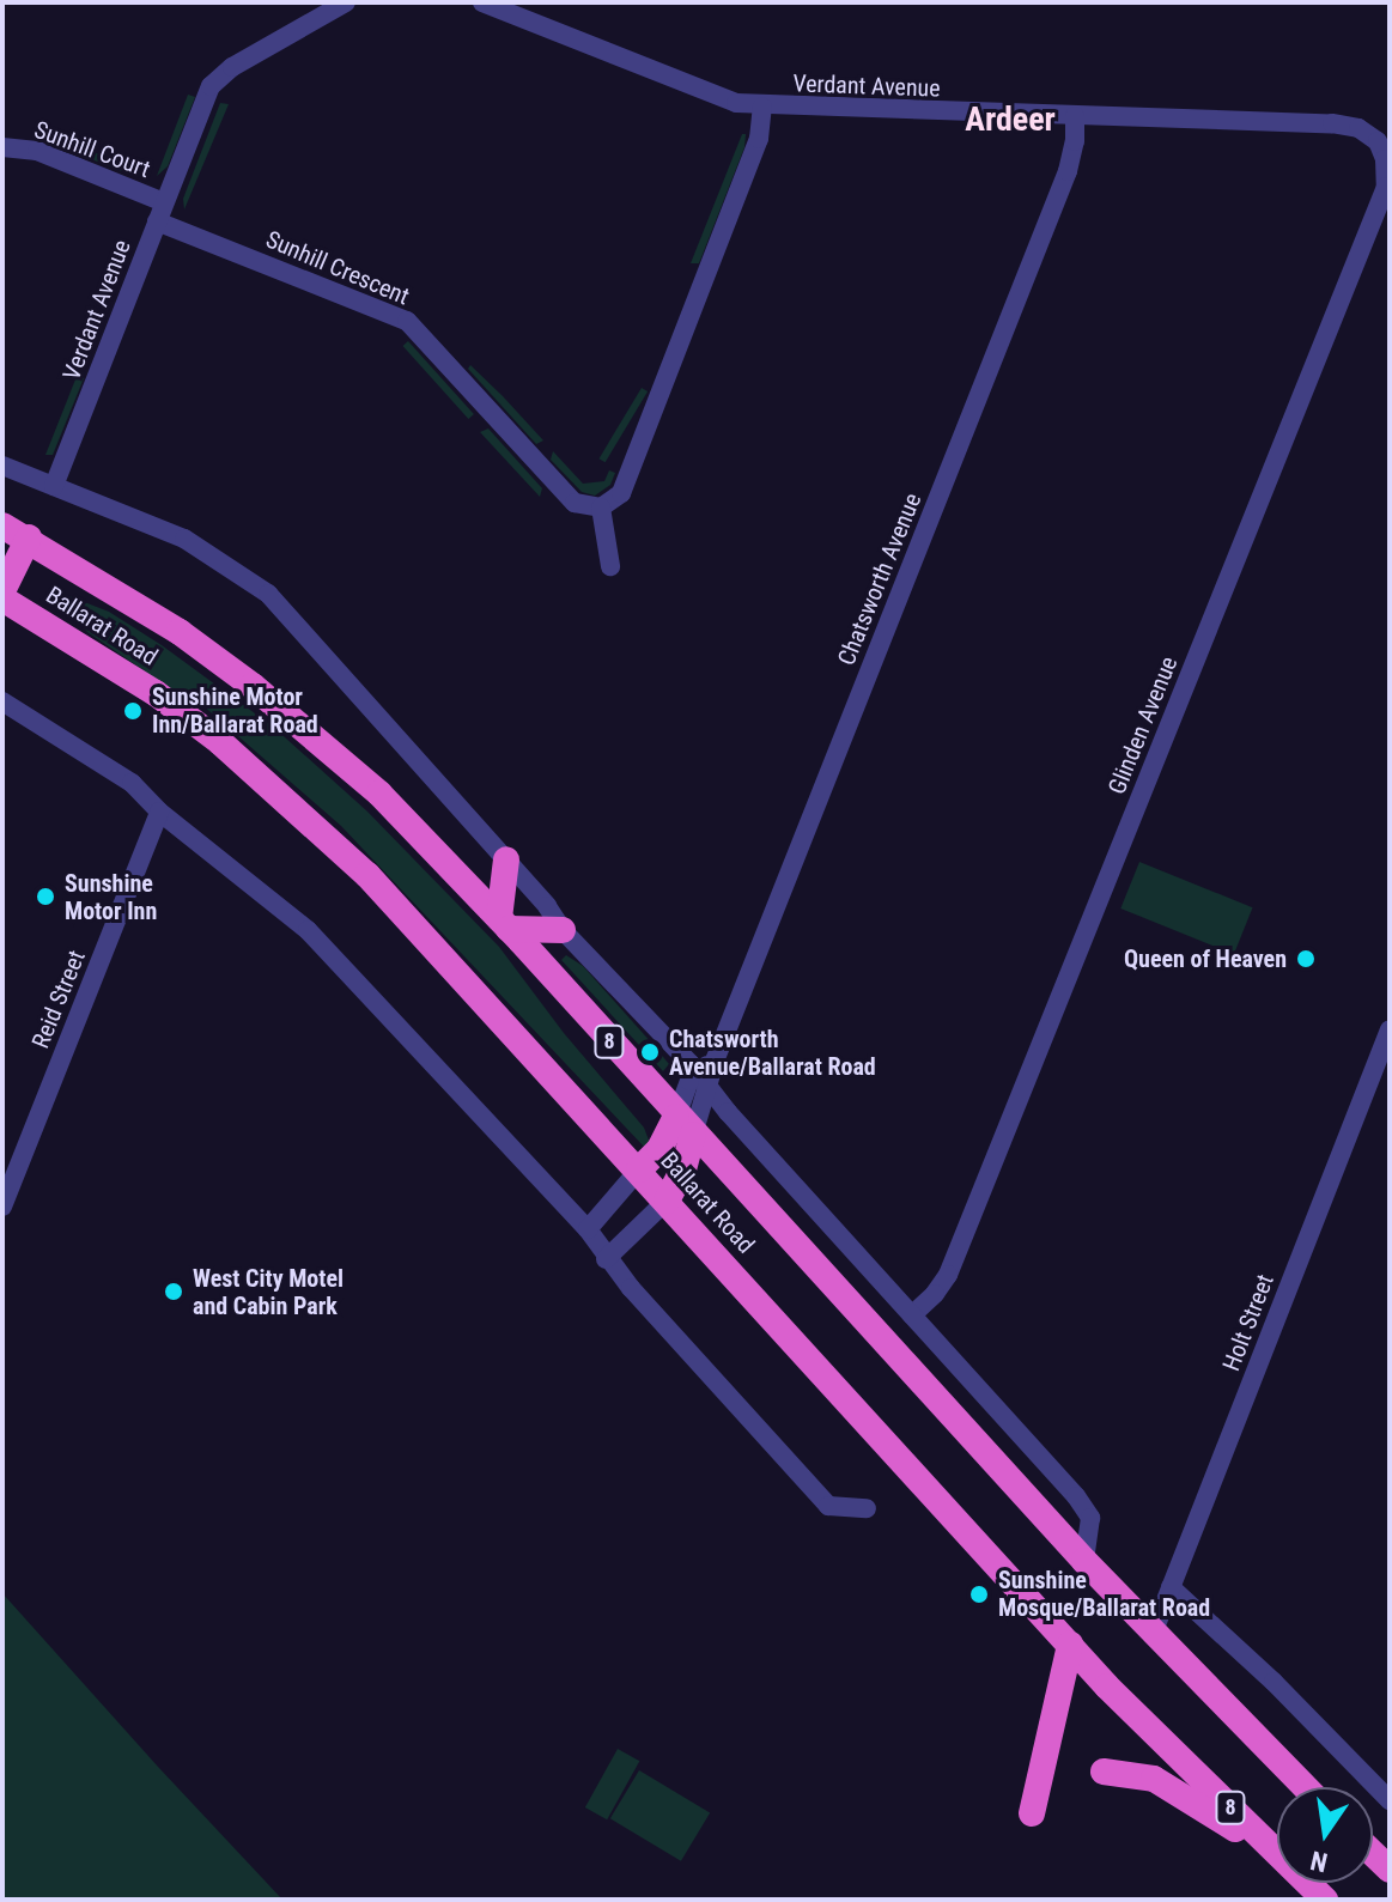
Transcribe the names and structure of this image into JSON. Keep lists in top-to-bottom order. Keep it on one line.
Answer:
{"streets":{"highway":["Ballarat Road","8"],"street":["Verdant Avenue","Sunhill Court","Sunhill Crescent","Chatsworth Avenue","Glinden Avenue","Reid Street","Holt Street"]},"crossings":[["Verdant Avenue","Sunhill Court"],["Verdant Avenue","Sunhill Crescent"],["Verdant Avenue","Chatsworth Avenue"],["Verdant Avenue","Glinden Avenue"],["Sunhill Court","Sunhill Crescent"],["Chatsworth Avenue","Ballarat Road"],["Ballarat Road","Holt Street"]],"districts":["Ardeer"],"places":["Sunshine Motor Inn/Ballarat Road","Sunshine Motor Inn","Queen of Heaven","Chatsworth Avenue/Ballarat Road","West City Motel and Cabin Park","Sunshine Mosque/Ballarat Road"],"north":"bottom"}
